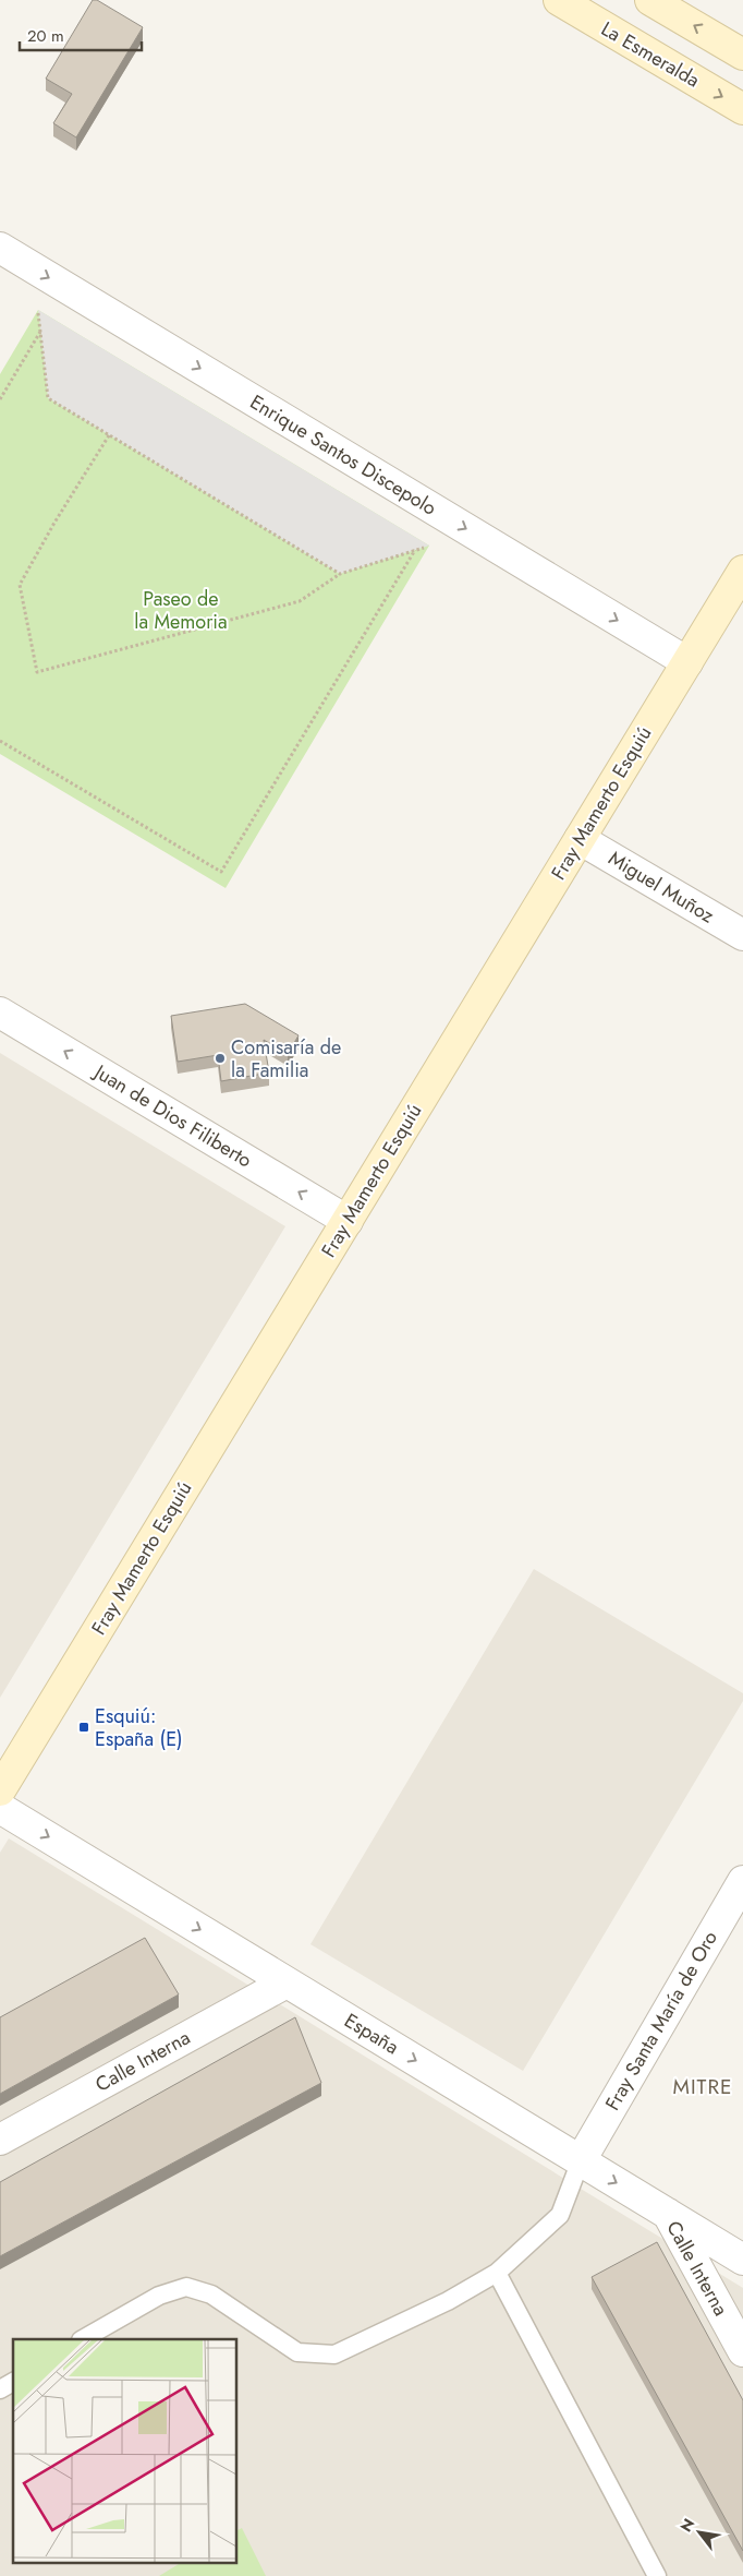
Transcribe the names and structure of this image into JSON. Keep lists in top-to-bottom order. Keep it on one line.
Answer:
{"streets":{"street":["La Esmeralda","Enrique Santos Discepolo","Fray Mamerto Esquiú","Miguel Muñoz","Juan de Dios Filiberto","Fray Santa María de Oro","España","Calle Interna"]},"crossings":[["Enrique Santos Discepolo","Fray Mamerto Esquiú"],["Fray Mamerto Esquiú","Miguel Muñoz"],["Fray Mamerto Esquiú","Juan de Dios Filiberto"],["Fray Santa María de Oro","España"],["España","Calle Interna"]],"one_way":["Enrique Santos Discepolo","Juan de Dios Filiberto","España"],"districts":["MITRE"],"parks":["Paseo de la Memoria"],"places":{"other":["Comisaría de la Familia"],"transit":["Esquiú: España (E)"]},"scale_bar":"20 m","north":"top left"}
